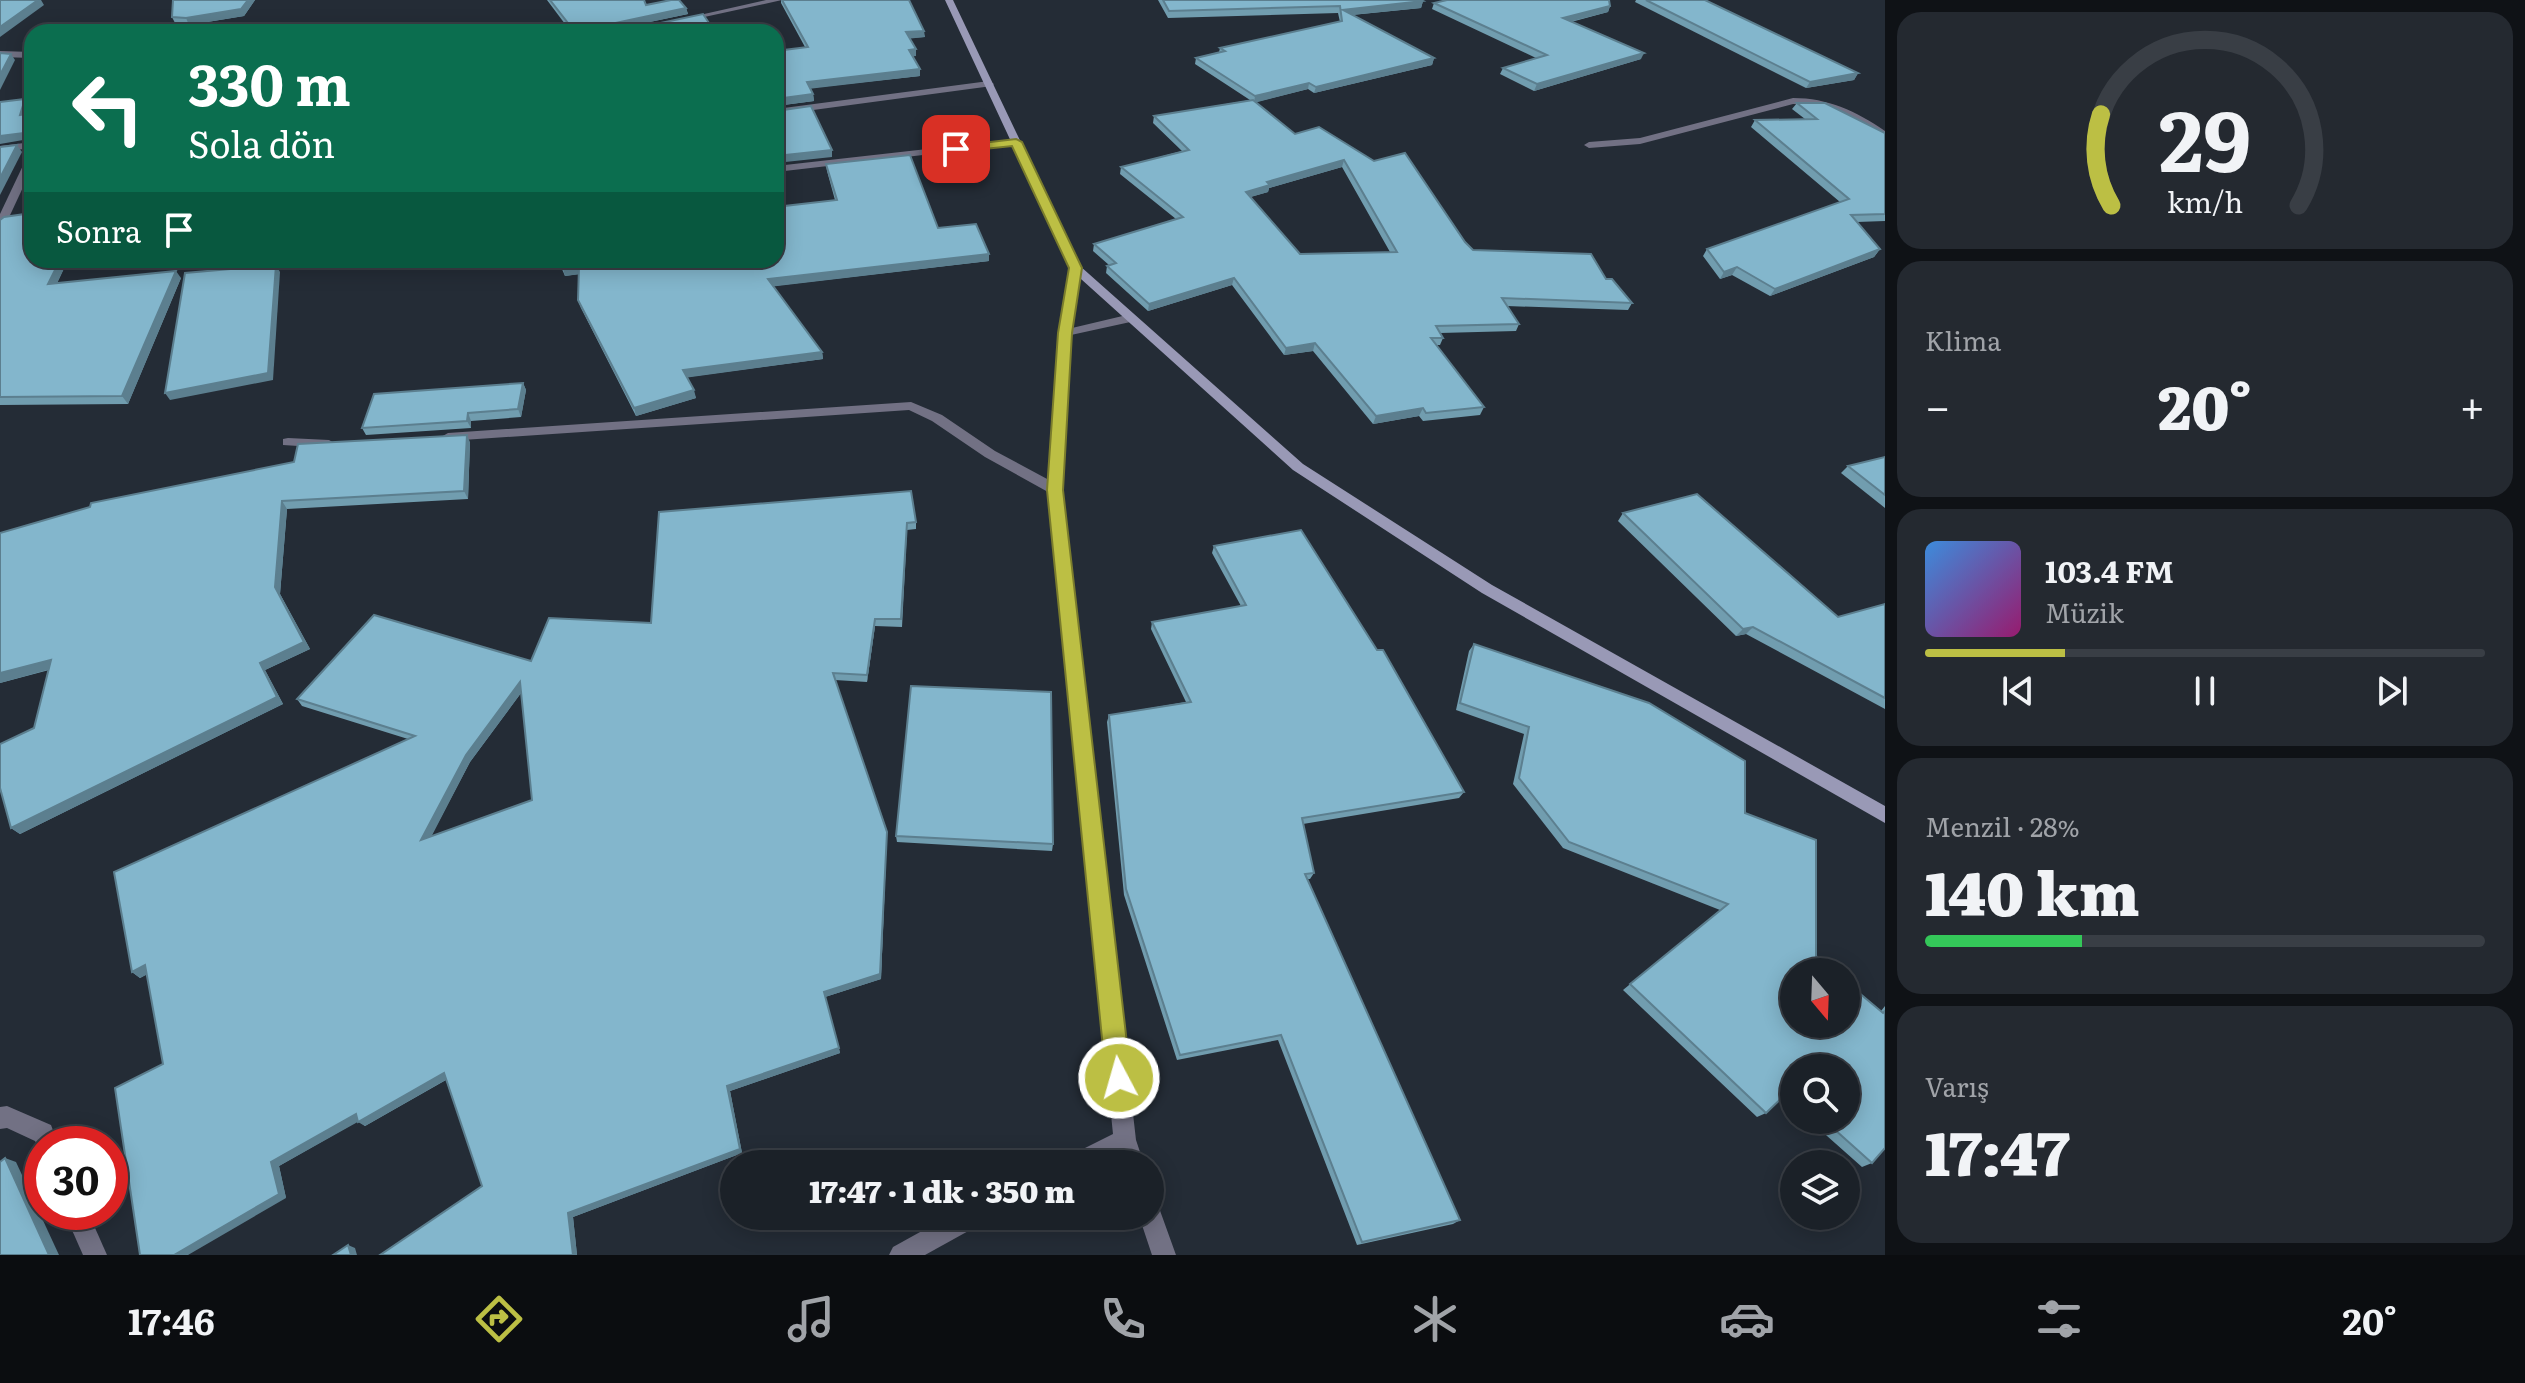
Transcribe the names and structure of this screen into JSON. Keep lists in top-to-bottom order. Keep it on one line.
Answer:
{"north":"bottom","page":{"turn":["330 m","Sola dön"],"then":"Sonra","tile":["Klima",["Menzil · 28%","140 km"],["Varış","17:47"]],"heat":["−","20°","+"],"song":["103.4 FM","Müzik"],"limit":"30","trip":"17:47 · 1 dk · 350 m","tabs":["17:46","20°"],"gauge":["29","km/h"]}}
